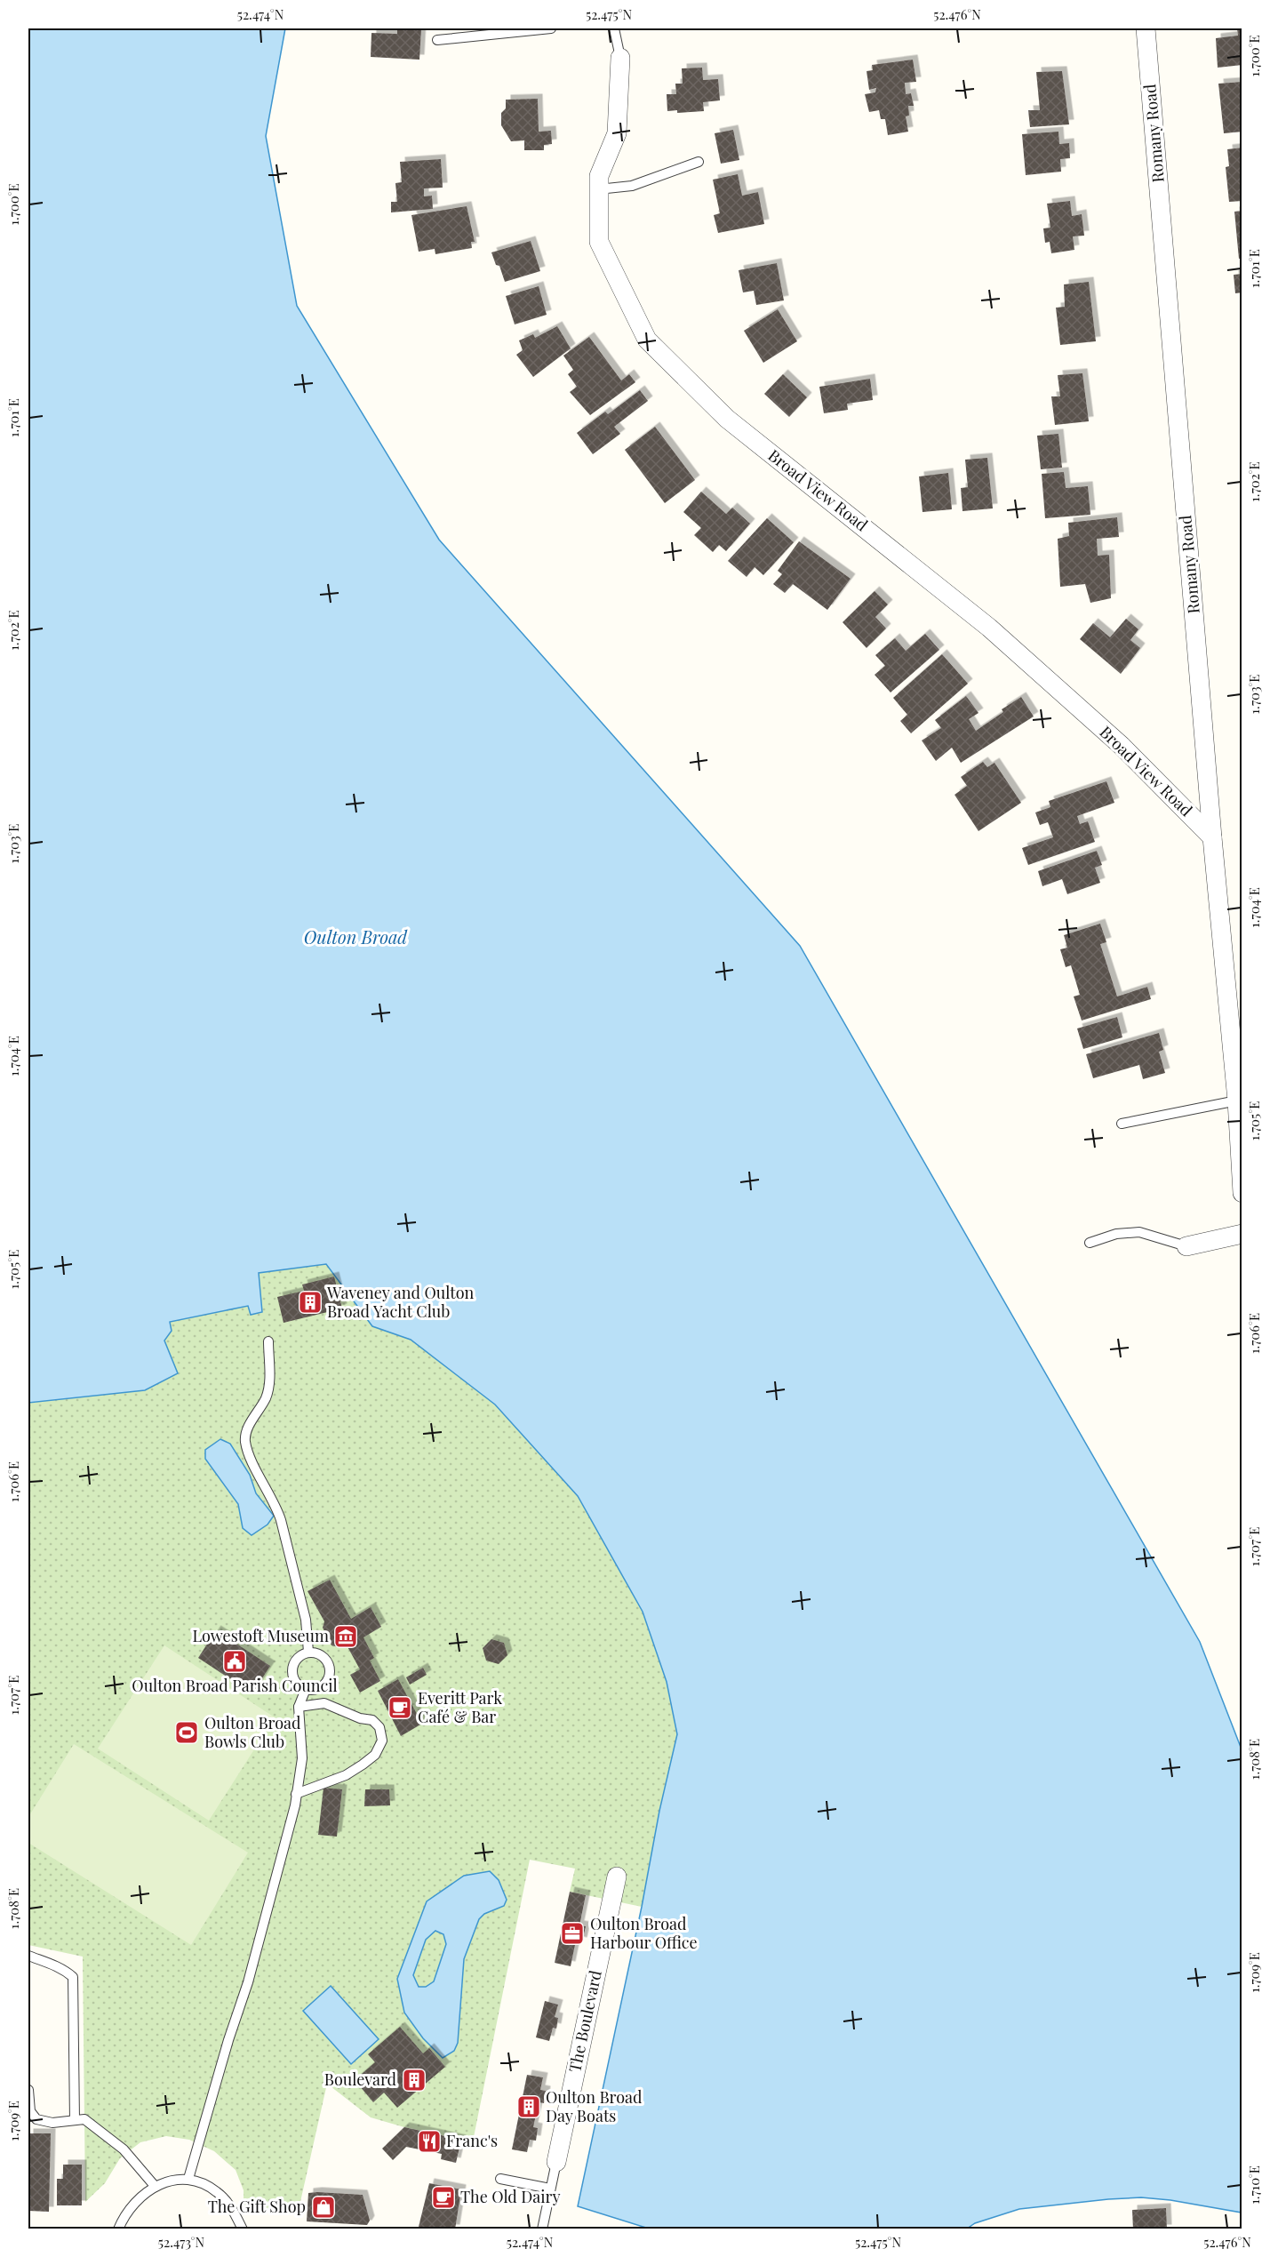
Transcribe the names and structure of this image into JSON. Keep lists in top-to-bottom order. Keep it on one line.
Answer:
{"streets":{"street":["Romany Road","Broad View Road","The Boulevard"]},"crossings":[["Romany Road","Broad View Road"]],"water":["Oulton Broad"],"places":{"building":["Waveney and Oulton Broad Yacht Club","Boulevard","Oulton Broad Day Boats"],"museum":["Lowestoft Museum"],"public building":["Oulton Broad Parish Council"],"cafe":["Everitt Park Café & Bar","The Old Dairy"],"sports":["Oulton Broad Bowls Club"],"office":["Oulton Broad Harbour Office"],"restaurant":["Franc's"],"shop":["The Gift Shop"]},"coordinates":["52.474°N","52.475°N","52.476°N","1.700°E","1.701°E","1.702°E","1.703°E","1.704°E","1.705°E","1.706°E","1.707°E","1.708°E","1.709°E","1.710°E","52.473°N"]}
